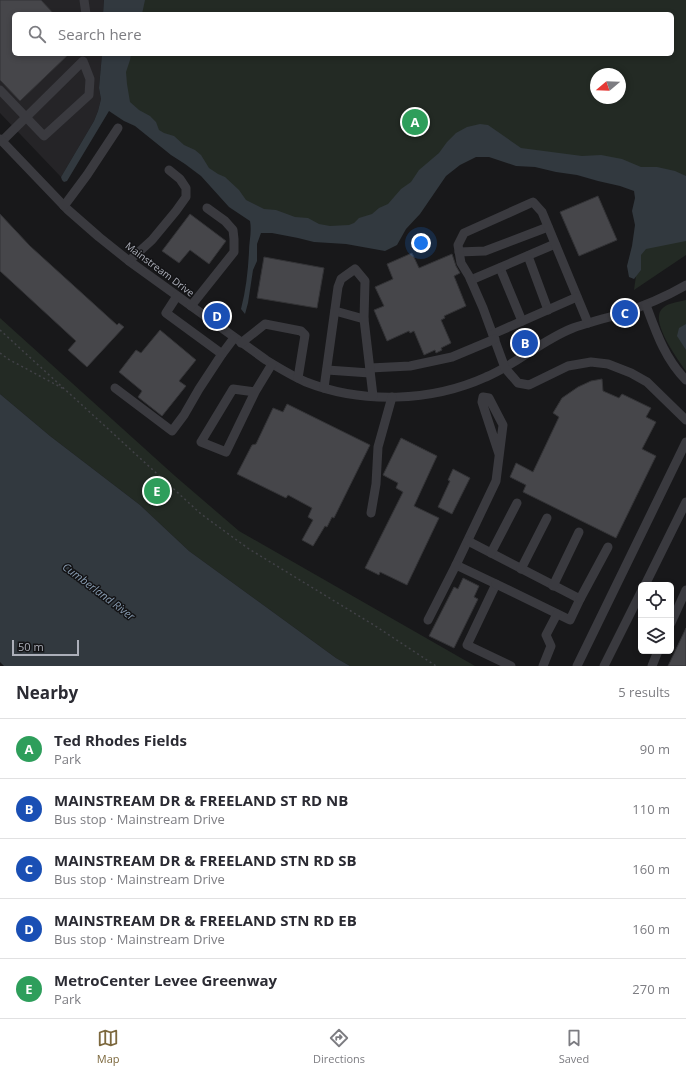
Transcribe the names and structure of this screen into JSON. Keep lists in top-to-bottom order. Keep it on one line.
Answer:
{"streets":{"street":["Mainstream Drive"]},"water":["Cumberland River"],"scale_bar":"50 m","north":"left","page":{"search":"Search here","pins":["A","C","D","B","E"],"scale":"50 m","heading":["Nearby","5 results"],"list":[{"mark":"A","name":"Ted Rhodes Fields","note":"Park","value":"90 m"},{"mark":"B","name":"MAINSTREAM DR & FREELAND ST RD NB","note":"Bus stop · Mainstream Drive","value":"110 m"},{"mark":"C","name":"MAINSTREAM DR & FREELAND STN RD SB","note":"Bus stop · Mainstream Drive","value":"160 m"},{"mark":"D","name":"MAINSTREAM DR & FREELAND STN RD EB","note":"Bus stop · Mainstream Drive","value":"160 m"},{"mark":"E","name":"MetroCenter Levee Greenway","note":"Park","value":"270 m"}],"nav":["Map","Directions","Saved"]}}
